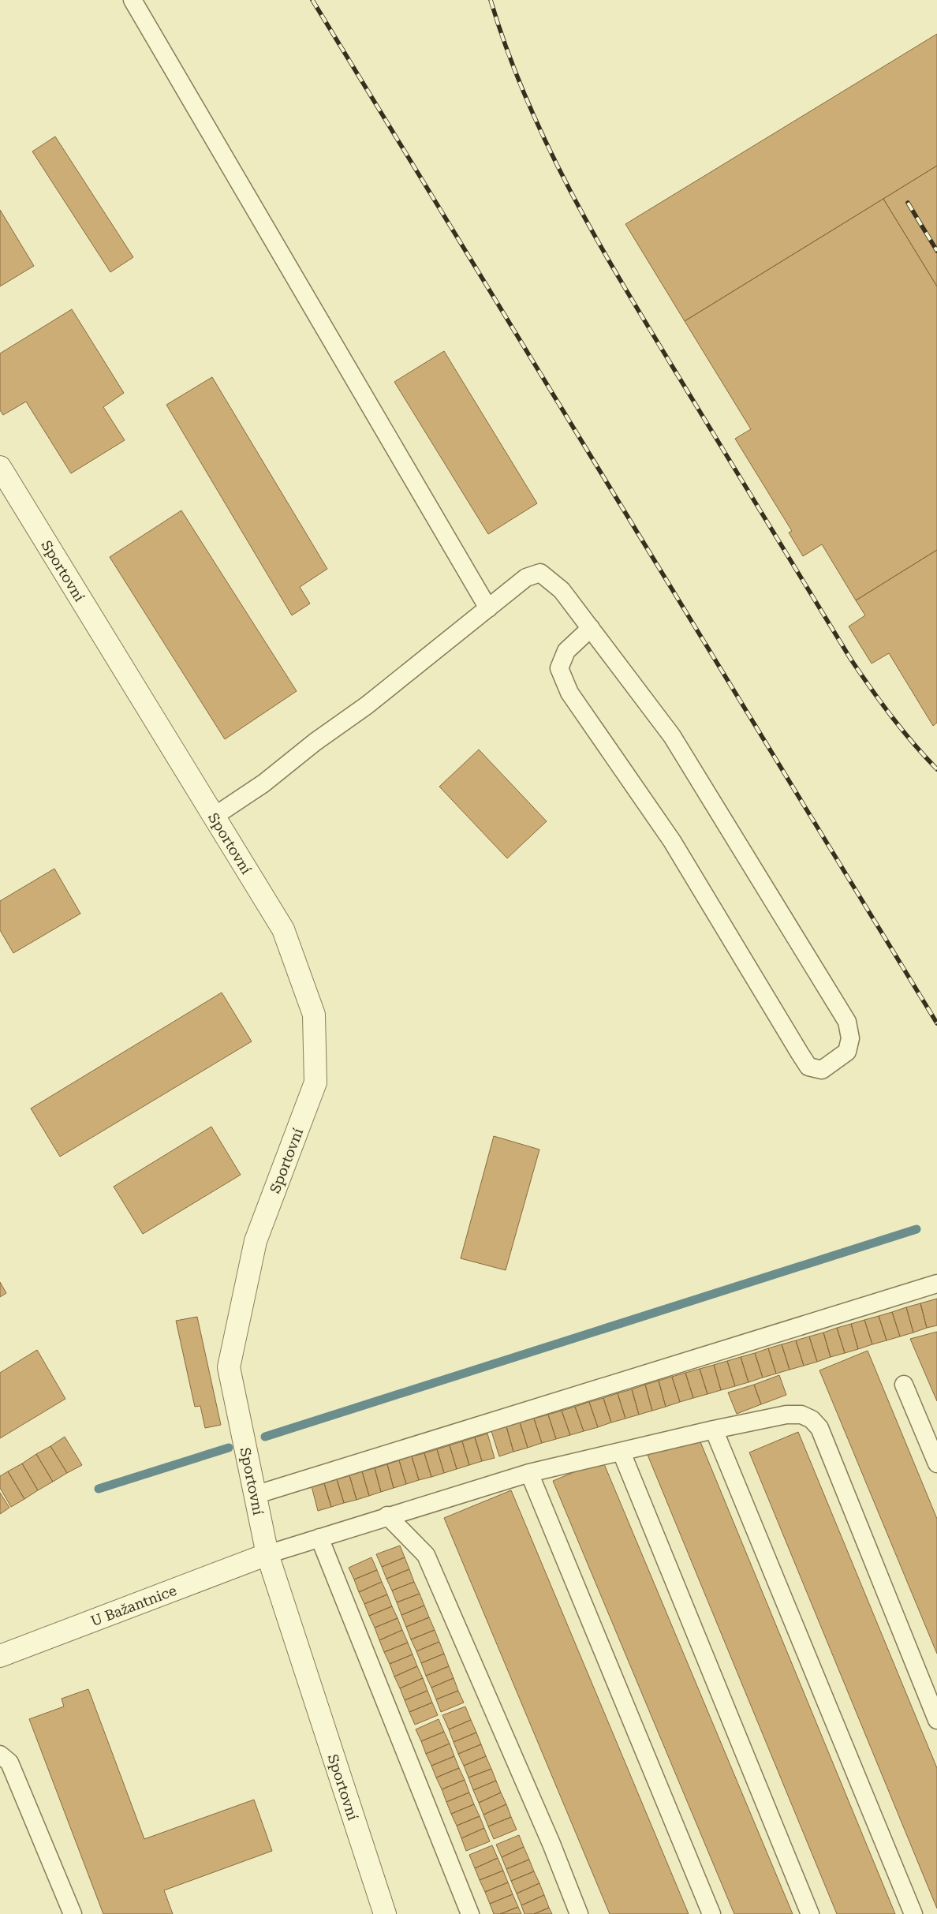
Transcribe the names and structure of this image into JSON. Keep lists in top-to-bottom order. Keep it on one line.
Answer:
{"streets":{"street":["Sportovní","U Bažantnice"]},"crossings":[["Sportovní","U Bažantnice"]]}
